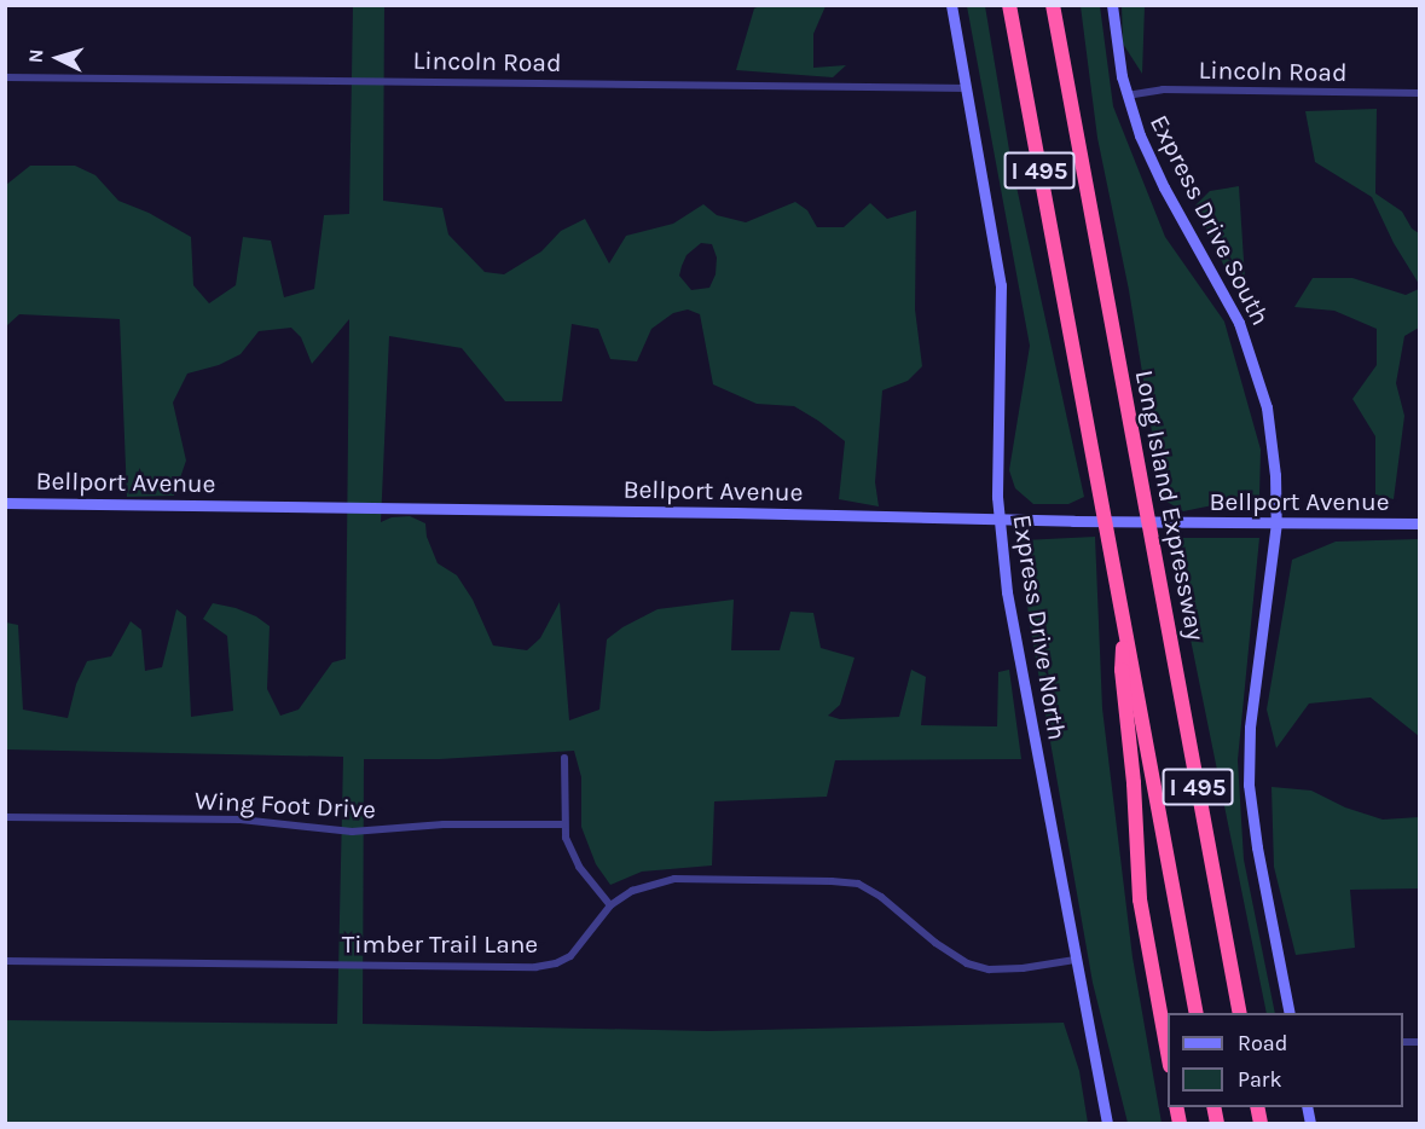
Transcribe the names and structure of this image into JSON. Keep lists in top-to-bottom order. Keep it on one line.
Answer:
{"streets":{"highway":["I 495","Long Island Expressway"],"main road":["Express Drive South","Bellport Avenue","Express Drive North"],"street":["Lincoln Road","Wing Foot Drive","Timber Trail Lane"]},"crossings":[["Lincoln Road","Express Drive South"],["Lincoln Road","Express Drive North"],["Express Drive South","Bellport Avenue"],["Bellport Avenue","Express Drive North"],["Express Drive North","Timber Trail Lane"]],"legend":["Road","Park"],"north":"left"}
